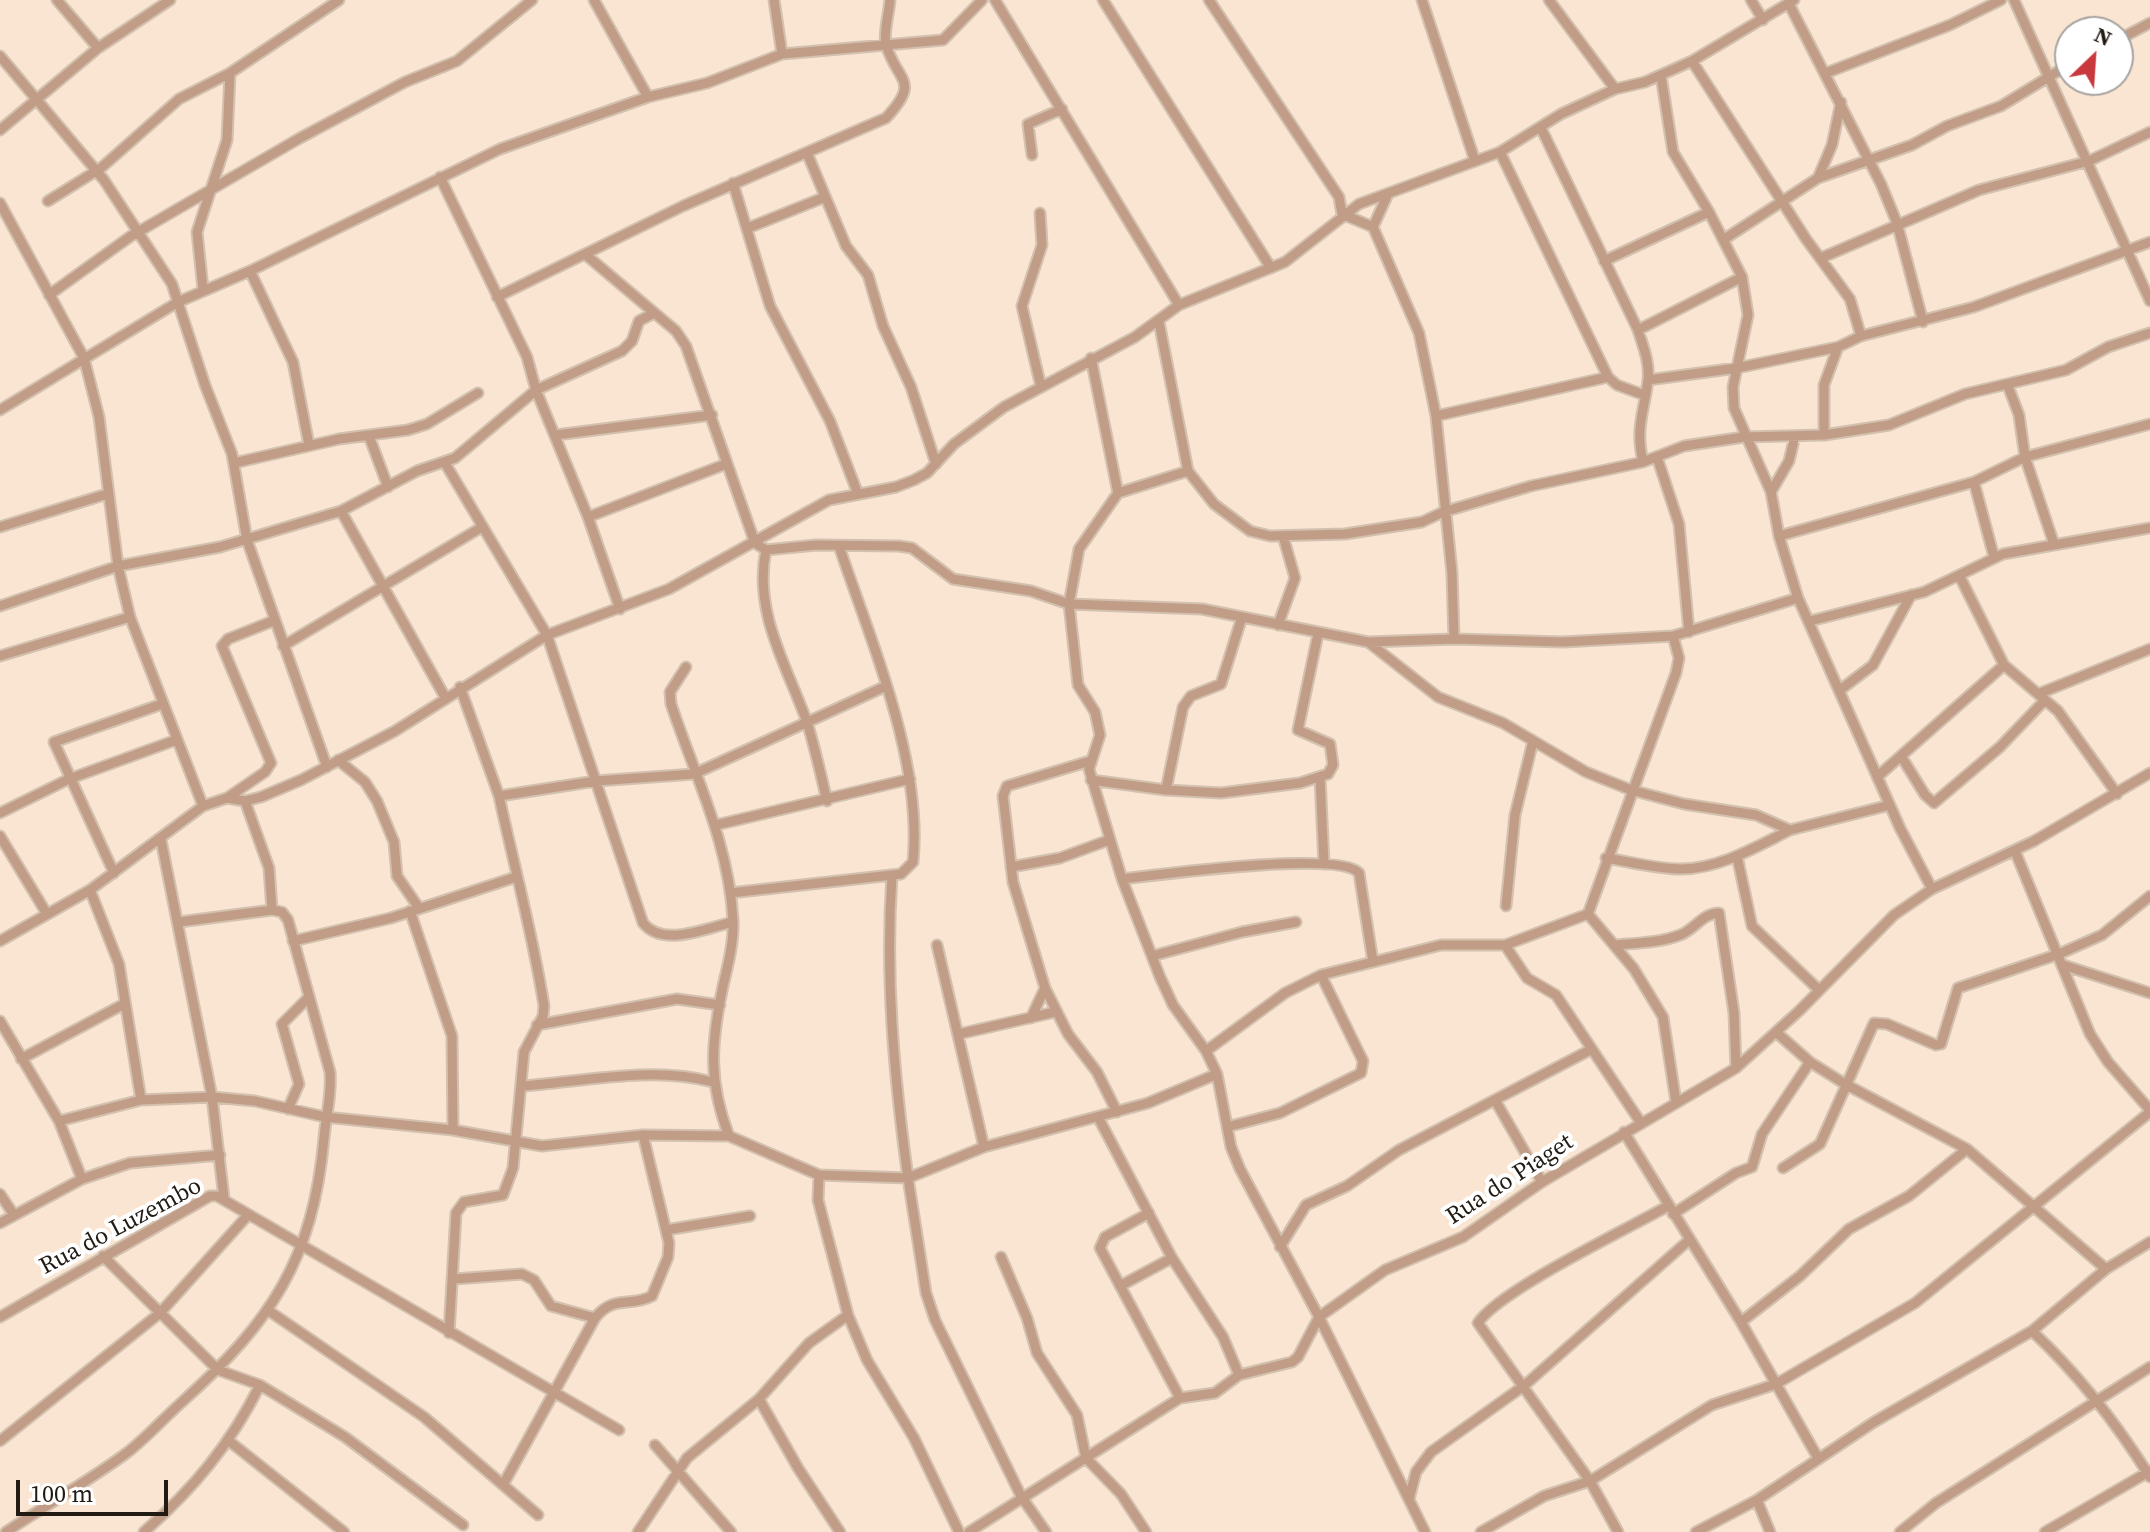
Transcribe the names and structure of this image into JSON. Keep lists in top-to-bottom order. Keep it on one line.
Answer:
{"streets":{"street":["Rua do Piaget","Rua do Luzembo"]},"scale_bar":"100 m","north":"top right"}
